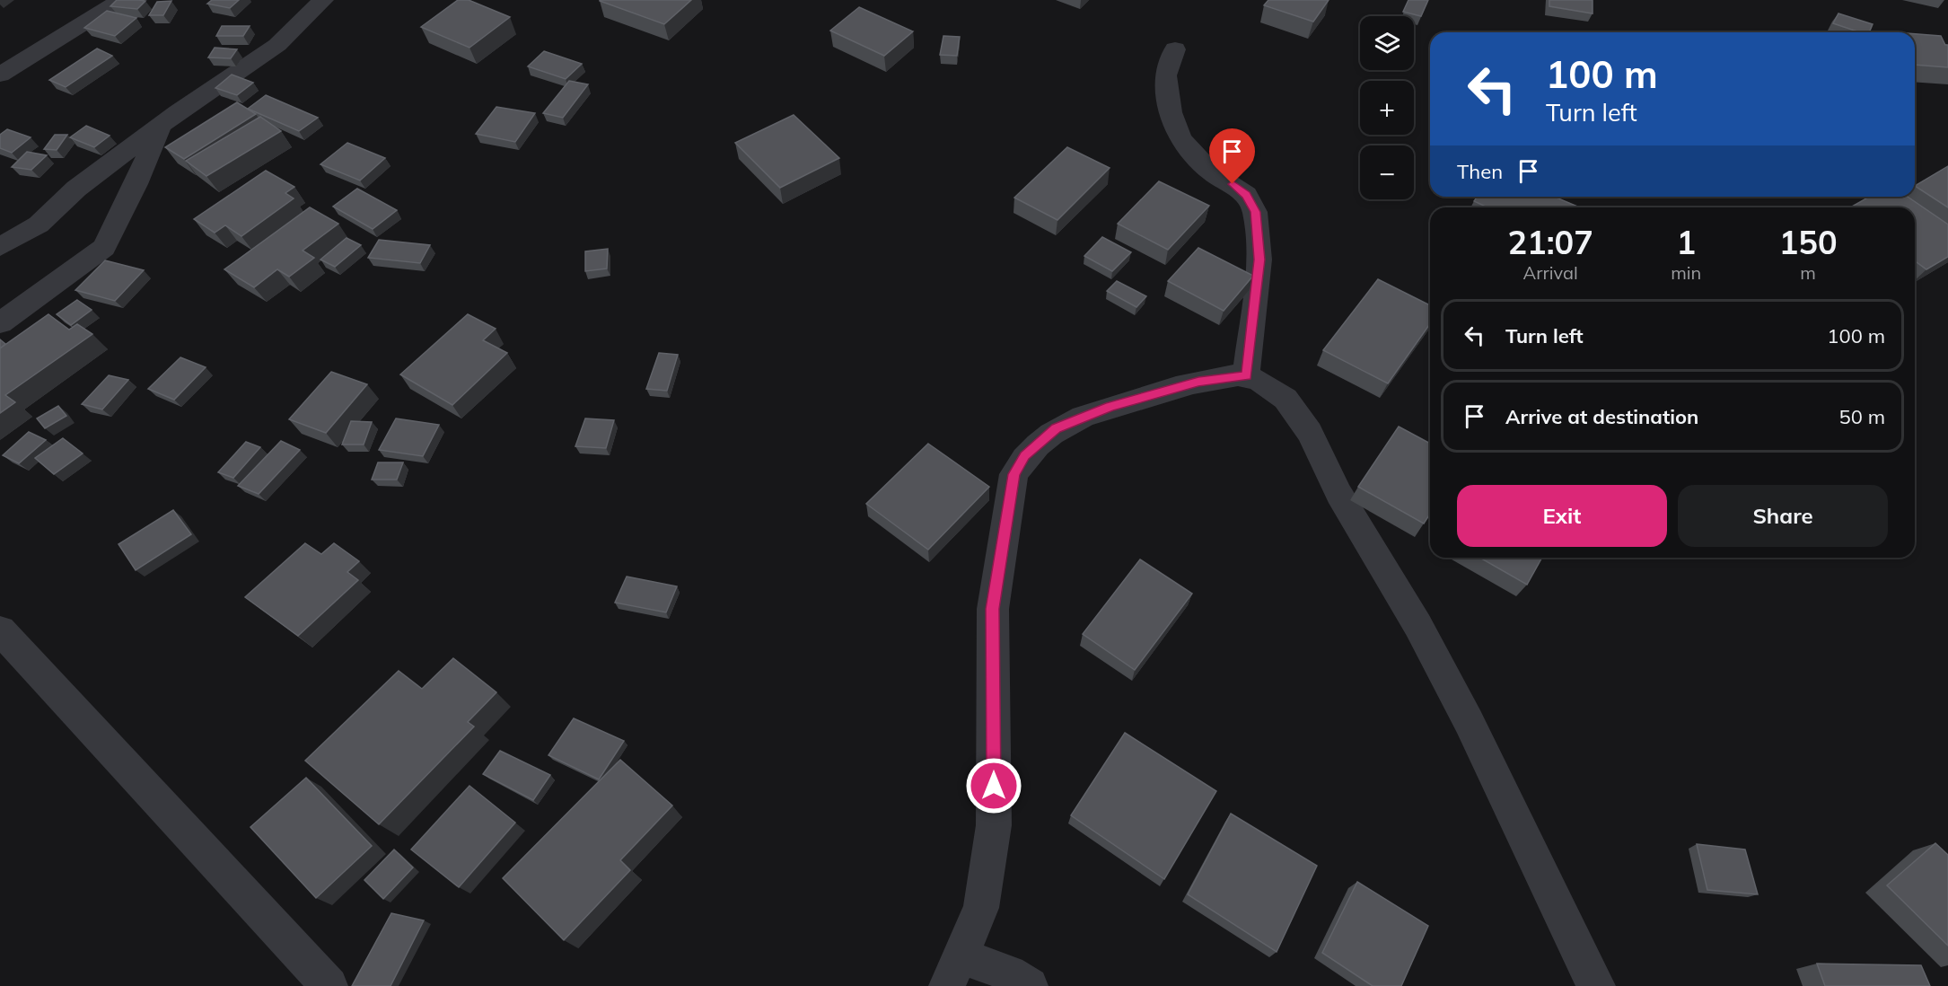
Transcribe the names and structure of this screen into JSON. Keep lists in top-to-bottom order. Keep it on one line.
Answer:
{"page":{"map_buttons":["+","−"],"turn":["100 m","Turn left"],"then":"Then","eta":["21:07","Arrival","1","min","150","m"],"list":[{"name":"Turn left","value":"100 m"},{"name":"Arrive at destination","value":"50 m"}],"buttons":["Exit","Share"]}}
